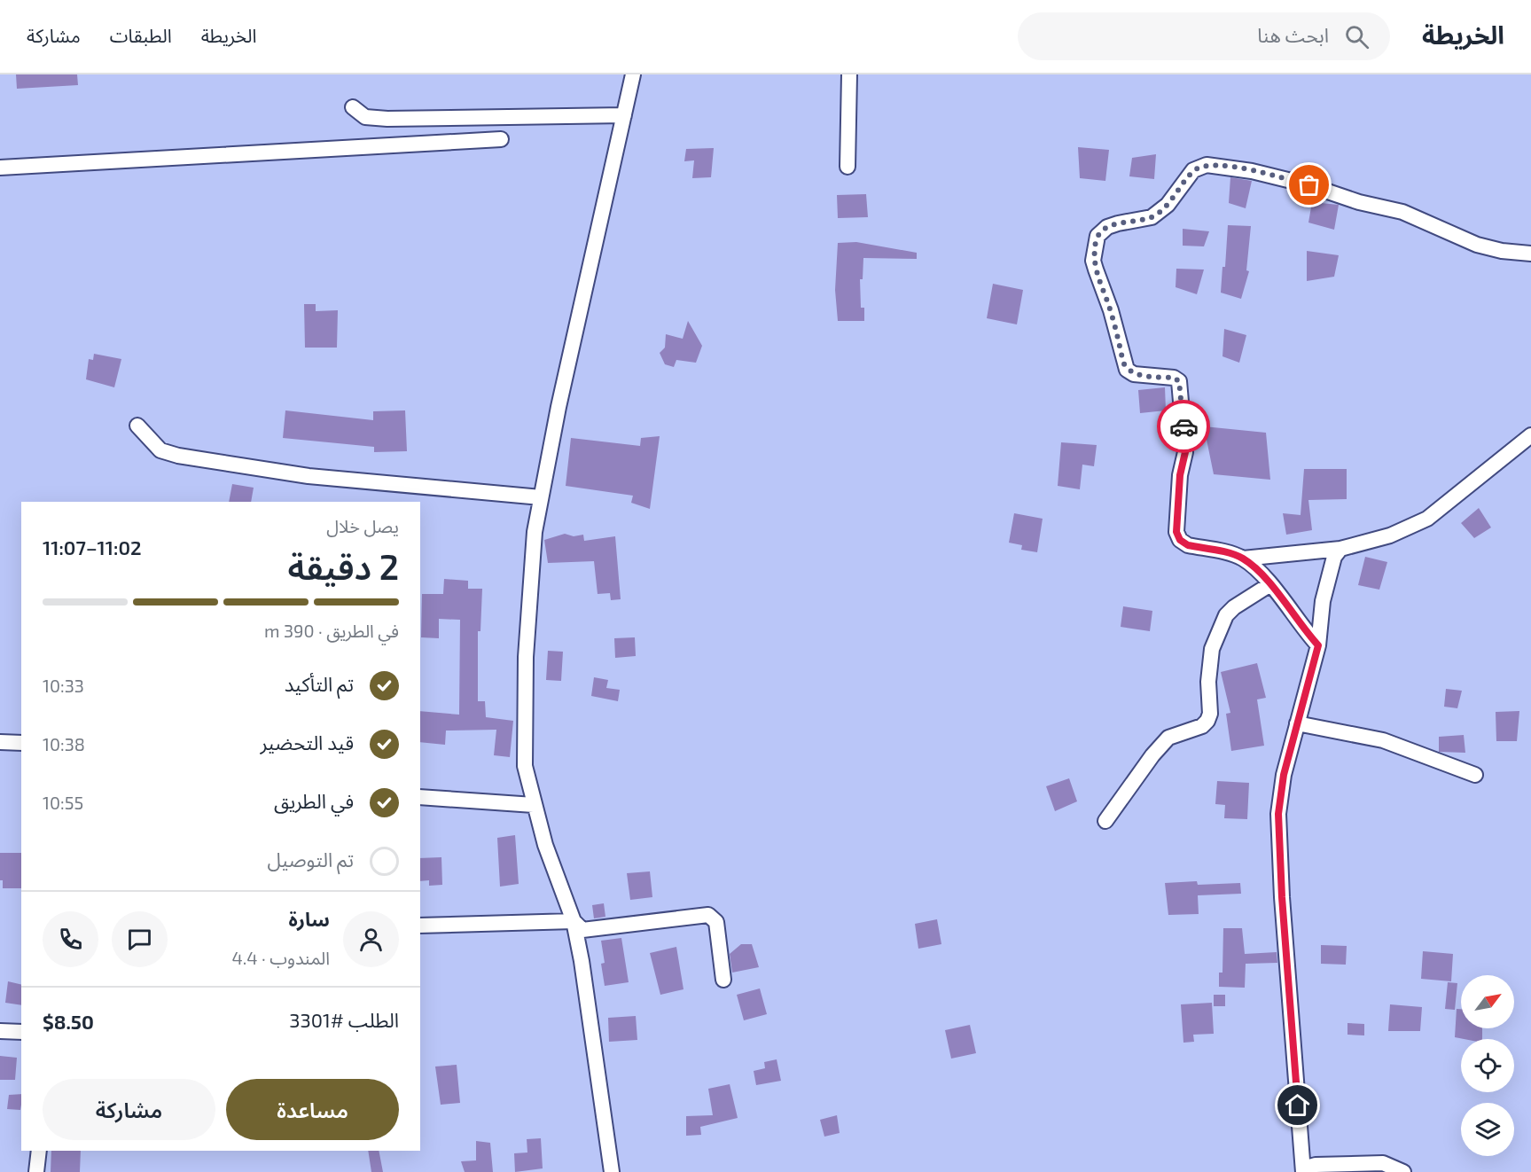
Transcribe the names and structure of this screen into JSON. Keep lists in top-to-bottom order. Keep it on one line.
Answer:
{"north":"top right","page":{"header":"الخريطة","search":"ابحث هنا","nav":["الخريطة","الطبقات","مشاركة"],"heading":["2 دقيقة","يصل خلال","11:02–11:07"],"panel":["سارة","المندوب · 4.4","الطلب #3301","$8.50"],"bar":"في الطريق · 390 m","list":[["تم التأكيد","10:33"],["قيد التحضير","10:38"],["في الطريق","10:55"],"تم التوصيل"],"buttons":["مساعدة","مشاركة"]}}
